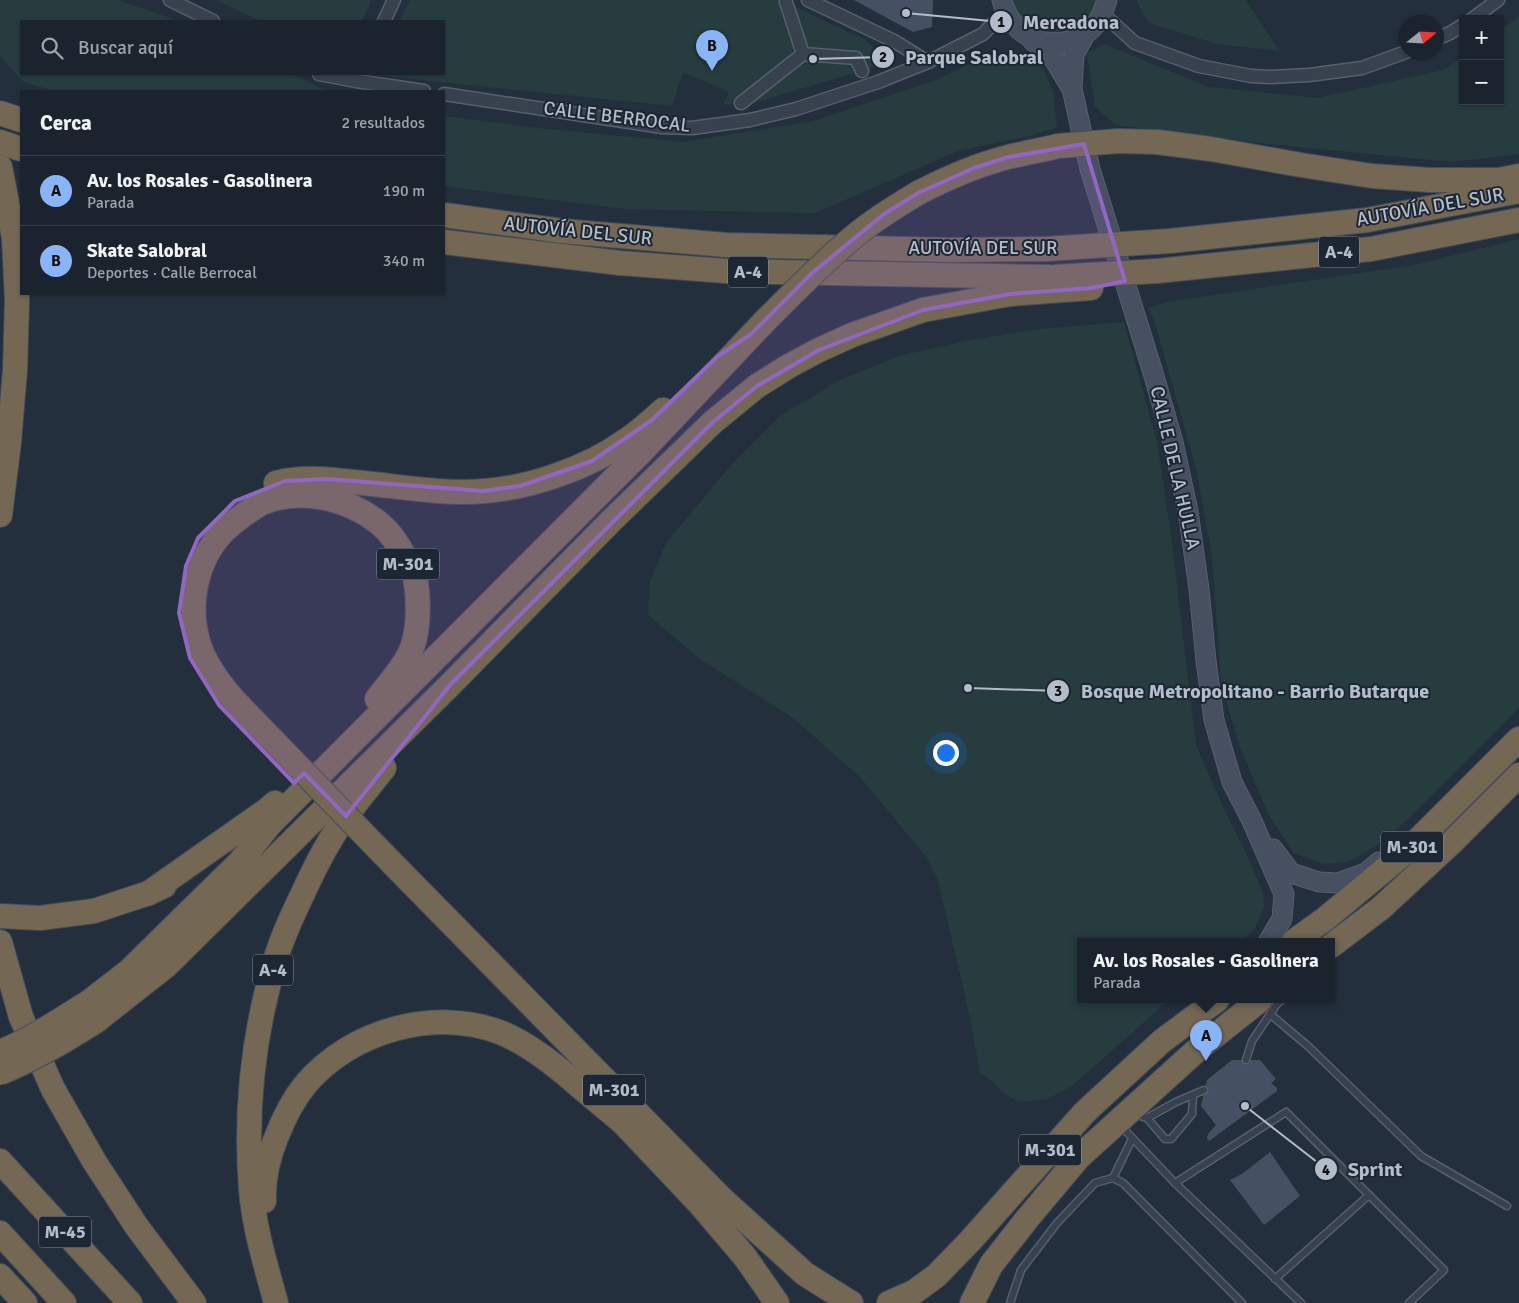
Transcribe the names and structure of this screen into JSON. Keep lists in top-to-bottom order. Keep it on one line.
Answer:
{"streets":{"highway":["AUTOVÍA DEL SUR","A-4","M-301","M-45"],"street":["CALLE BERROCAL","CALLE DE LA HULLA"]},"places":["Mercadona","Parque Salobral","Bosque Metropolitano - Barrio Butarque","Sprint"],"north":"right","page":{"map_buttons":["+","−"],"search":"Buscar aquí","pins":["B","A"],"heading":["Cerca","2 resultados"],"list":[{"mark":"A","name":"Av. los Rosales - Gasolinera","note":"Parada","value":"190 m"},{"mark":"B","name":"Skate Salobral","note":"Deportes · Calle Berrocal","value":"340 m"}],"popup":["Av. los Rosales - Gasolinera","Parada"]}}
